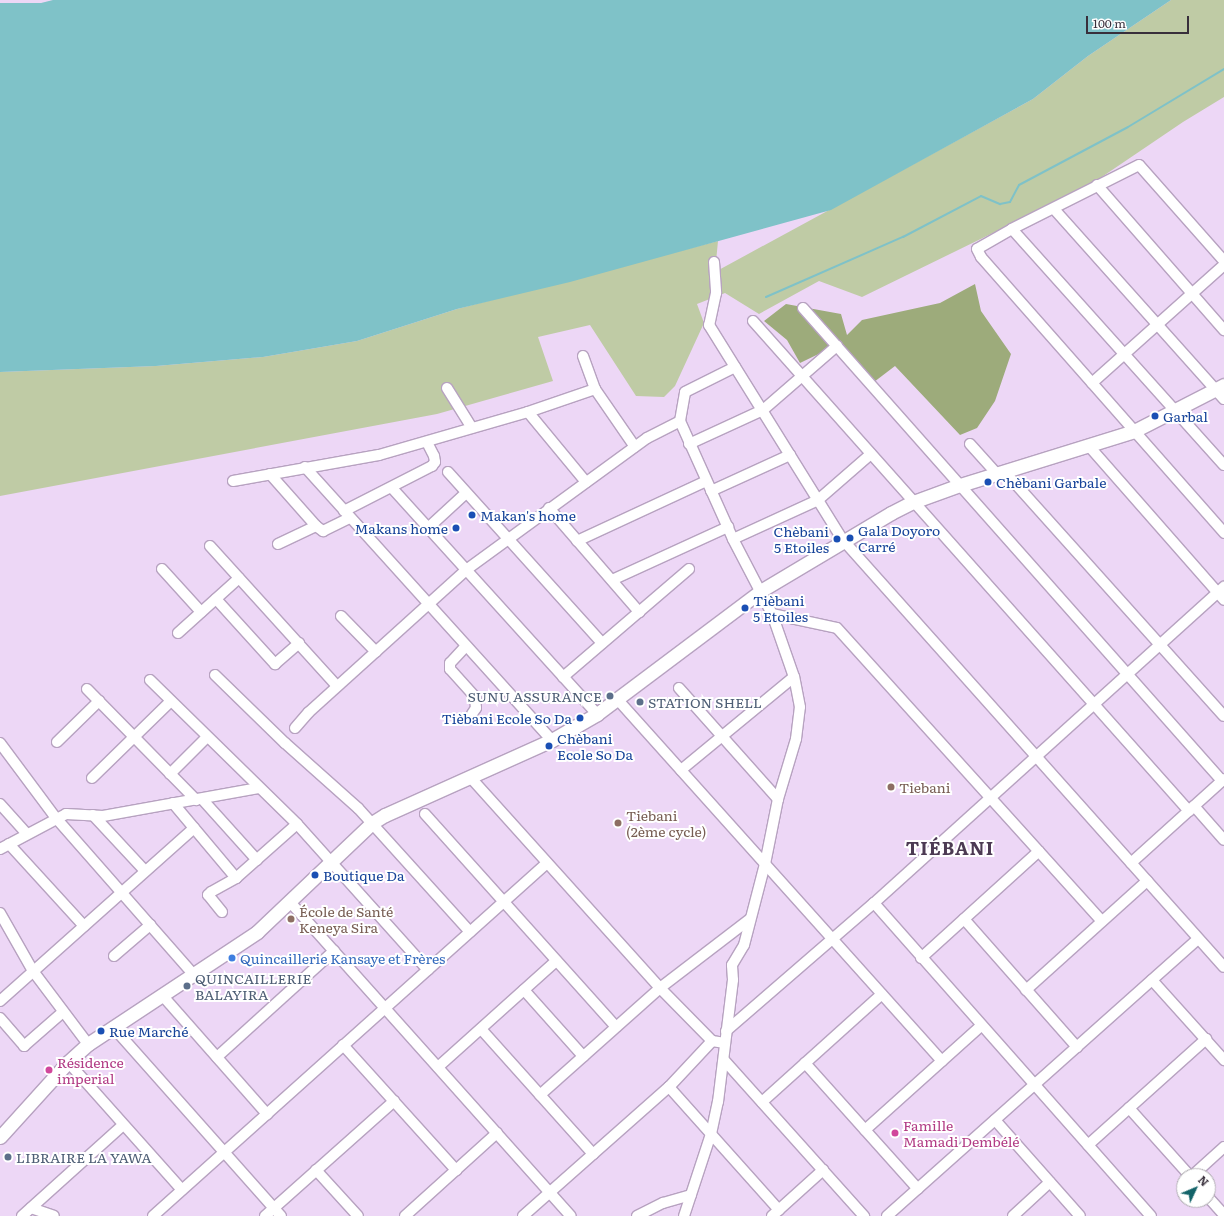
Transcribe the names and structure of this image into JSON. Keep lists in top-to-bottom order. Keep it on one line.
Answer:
{"districts":["TIÉBANI"],"places":["Garbal","Chèbani Garbale","Makan's home","Makans home","Gala Doyoro Carré","Chèbani 5 Etoiles","Tièbani 5 Etoiles","SUNU ASSURANCE","STATION SHELL","Tièbani Ecole So Da","Chèbani Ecole So Da","Tiebani","Tiebani (2ème cycle)","Boutique Da","École de Santé Keneya Sira","Quincaillerie Kansaye et Frères","QUINCAILLERIE BALAYIRA","Rue Marché","Résidence imperial","Famille Mamadi Dembélé","LIBRAIRE LA YAWA"],"scale_bar":"100 m","north":"top right"}
